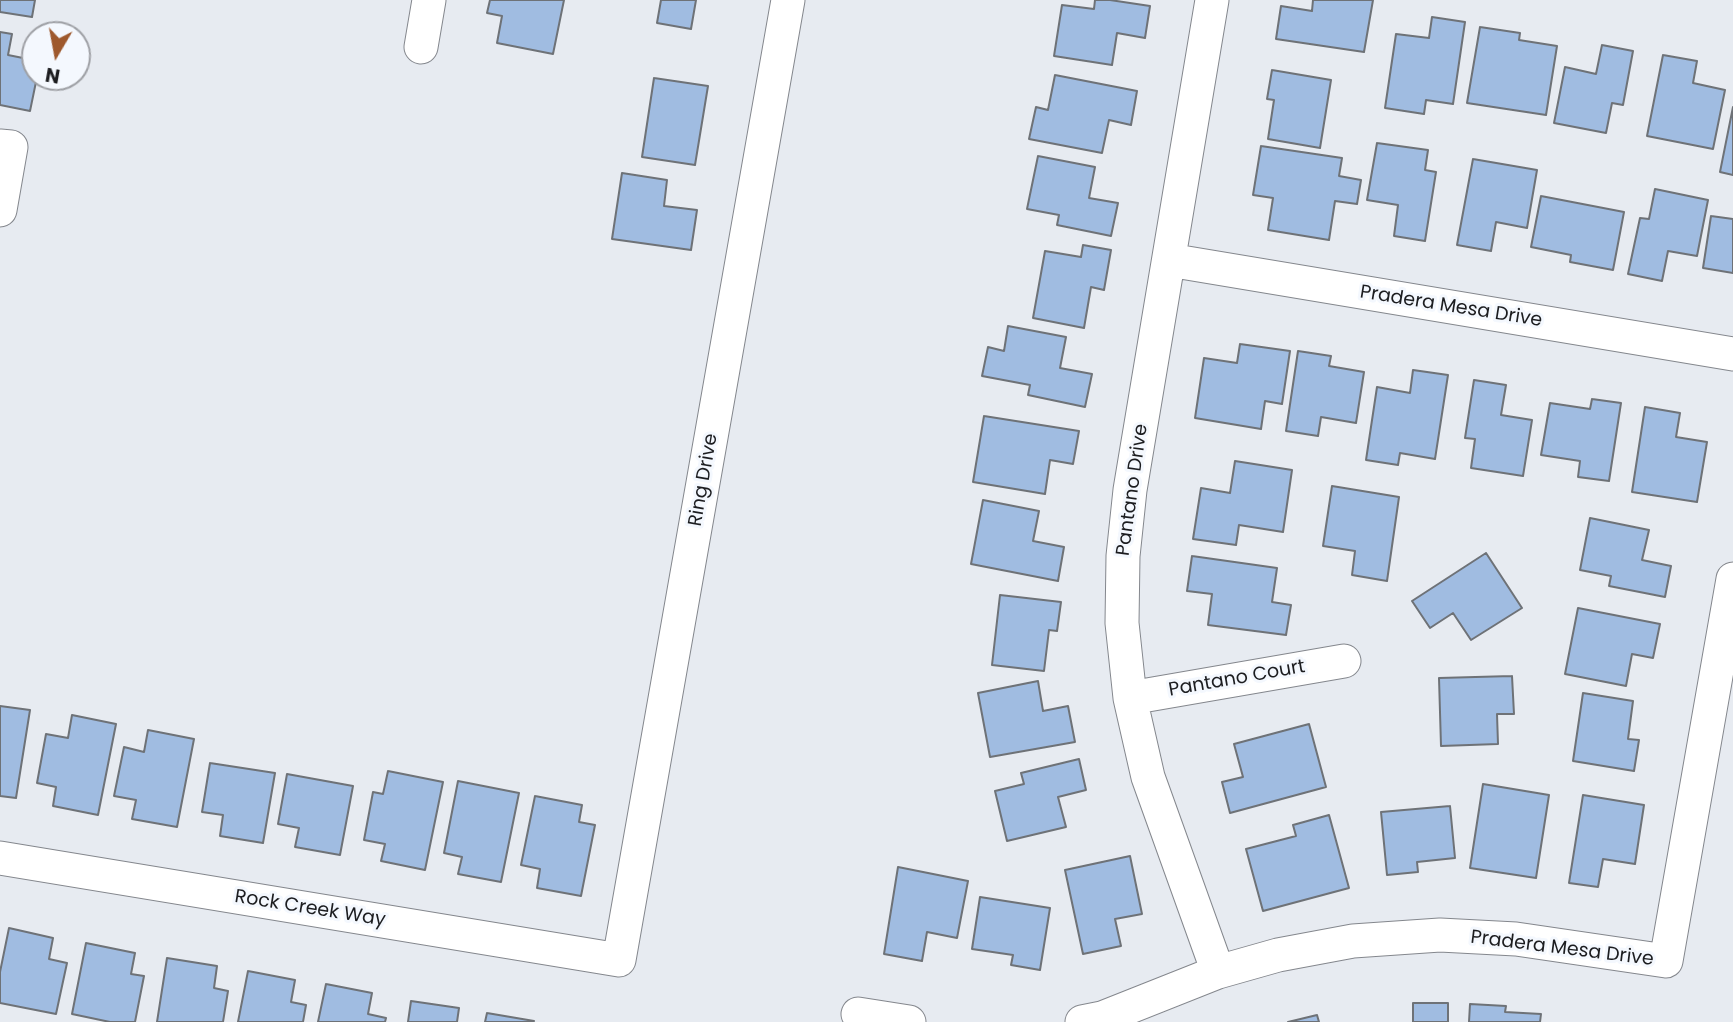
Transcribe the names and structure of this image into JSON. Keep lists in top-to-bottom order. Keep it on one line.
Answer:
{"streets":{"street":["Pradera Mesa Drive","Ring Drive","Pantano Drive","Pantano Court","Rock Creek Way"]},"crossings":[["Pradera Mesa Drive","Pantano Drive"],["Ring Drive","Rock Creek Way"],["Pantano Drive","Pantano Court"]],"north":"bottom"}
